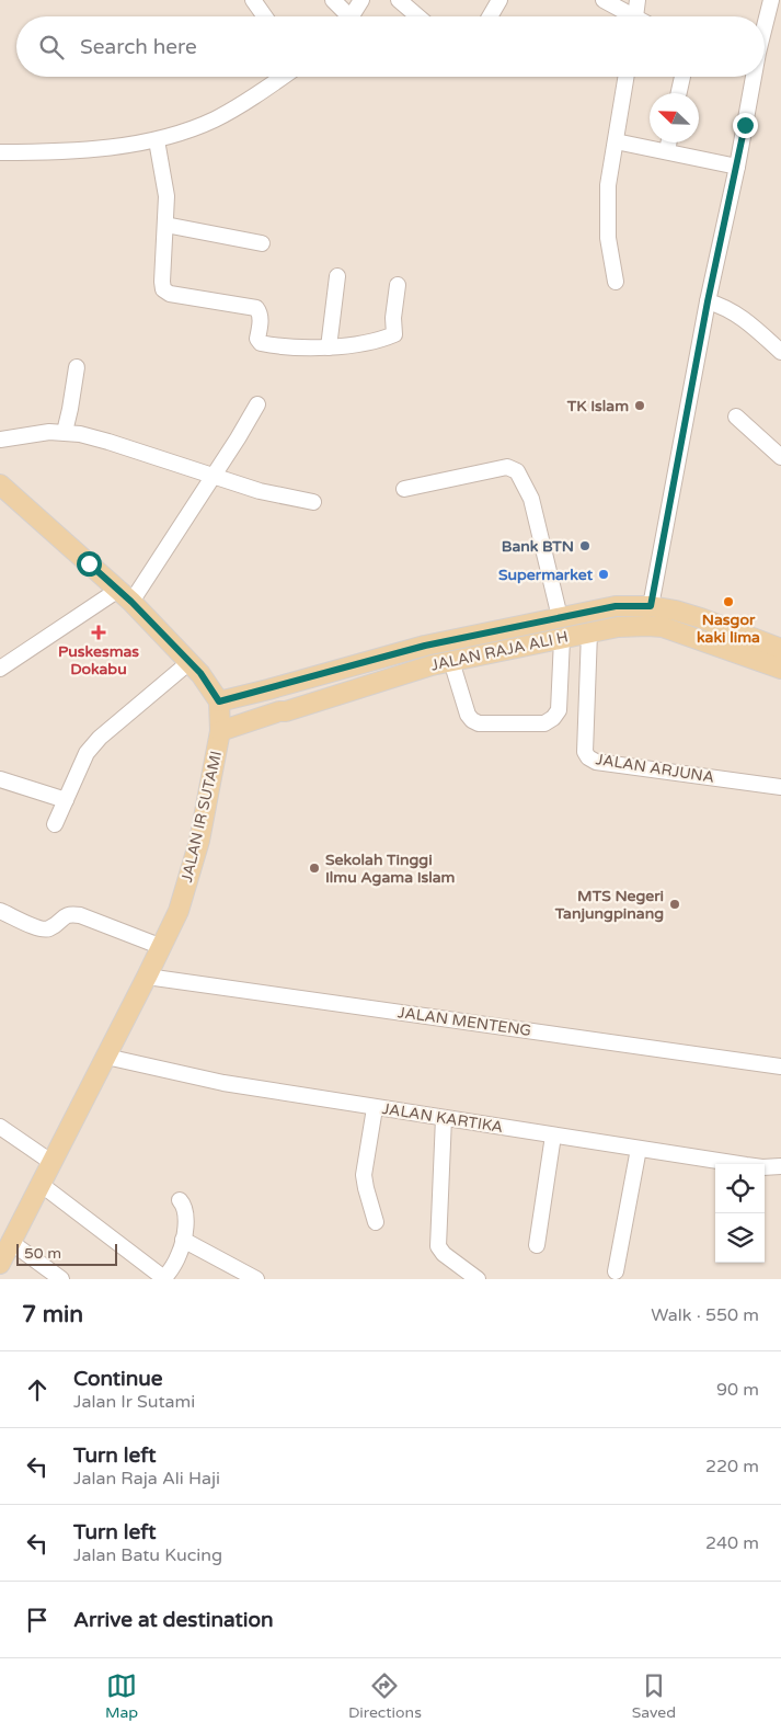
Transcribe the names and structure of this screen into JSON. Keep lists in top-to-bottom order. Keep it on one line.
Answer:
{"streets":{"main road":["JALAN RAJA ALI H","JALAN IR SUTAMI"],"street":["JALAN ARJUNA","JALAN MENTENG","JALAN KARTIKA"]},"crossings":[["JALAN RAJA ALI H","JALAN ARJUNA"],["JALAN RAJA ALI H","JALAN IR SUTAMI"],["JALAN IR SUTAMI","JALAN MENTENG"],["JALAN IR SUTAMI","JALAN KARTIKA"]],"places":{"other":["TK Islam","Bank BTN","Supermarket","Nasgor kaki lima","Sekolah Tinggi Ilmu Agama Islam","MTS Negeri Tanjungpinang"],"health":["Puskesmas Dokabu"]},"scale_bar":"50 m","north":"top left","page":{"search":"Search here","scale":"50 m","heading":["7 min","Walk · 550 m"],"list":[["Continue","Jalan Ir Sutami","90 m"],["Turn left","Jalan Raja Ali Haji","220 m"],["Turn left","Jalan Batu Kucing","240 m"],"Arrive at destination"],"nav":["Map","Directions","Saved"]}}
